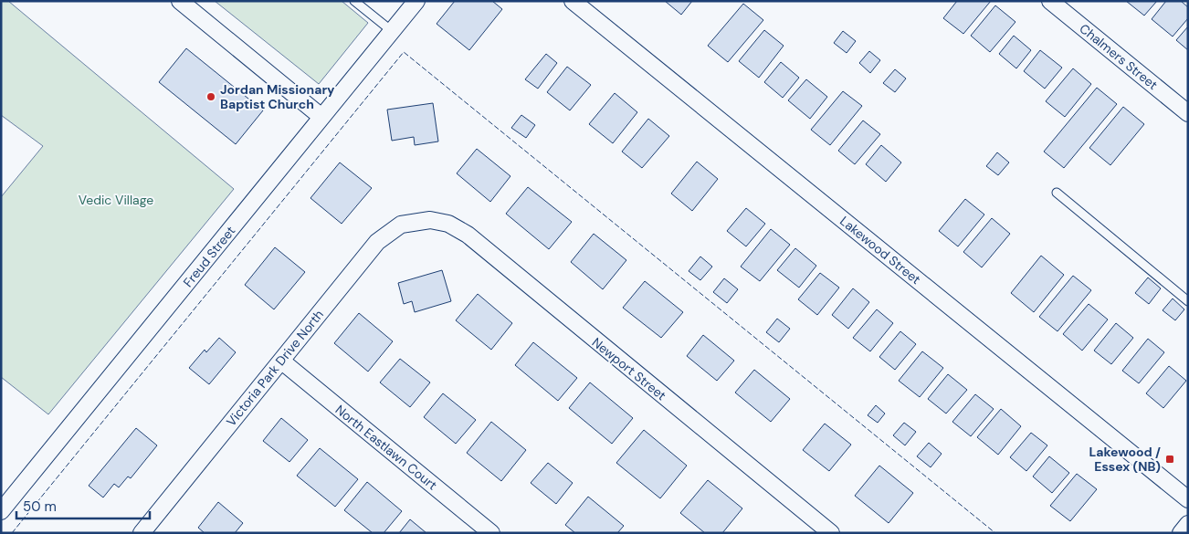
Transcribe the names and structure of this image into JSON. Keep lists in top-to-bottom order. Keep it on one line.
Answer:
{"streets":{"street":["Chalmers Street","Lakewood Street","Freud Street","Victoria Park Drive North","Newport Street","North Eastlawn Court"]},"crossings":[["Victoria Park Drive North","Newport Street"],["Victoria Park Drive North","North Eastlawn Court"]],"parks":["Vedic Village"],"places":{"other":["Jordan Missionary Baptist Church"],"transit":["Lakewood / Essex (NB)"]},"scale_bar":"50 m"}
